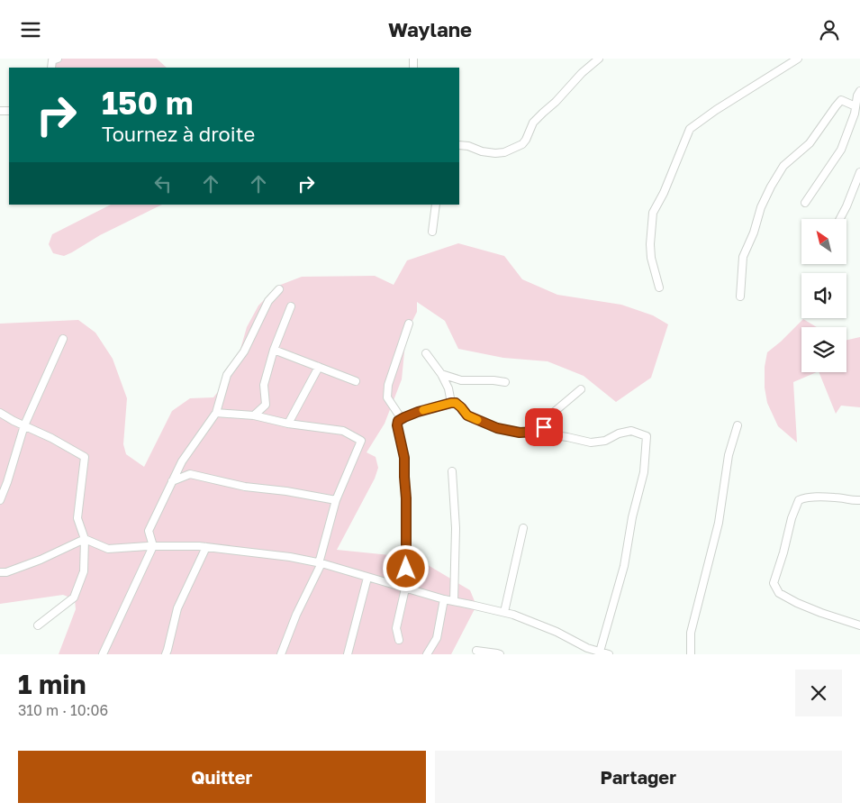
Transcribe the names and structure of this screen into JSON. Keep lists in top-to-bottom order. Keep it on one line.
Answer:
{"north":"top left","page":{"header":"Waylane","turn":["150 m","Tournez à droite"],"heading":["1 min","310 m · 10:06"],"buttons":["Quitter","Partager"]}}
